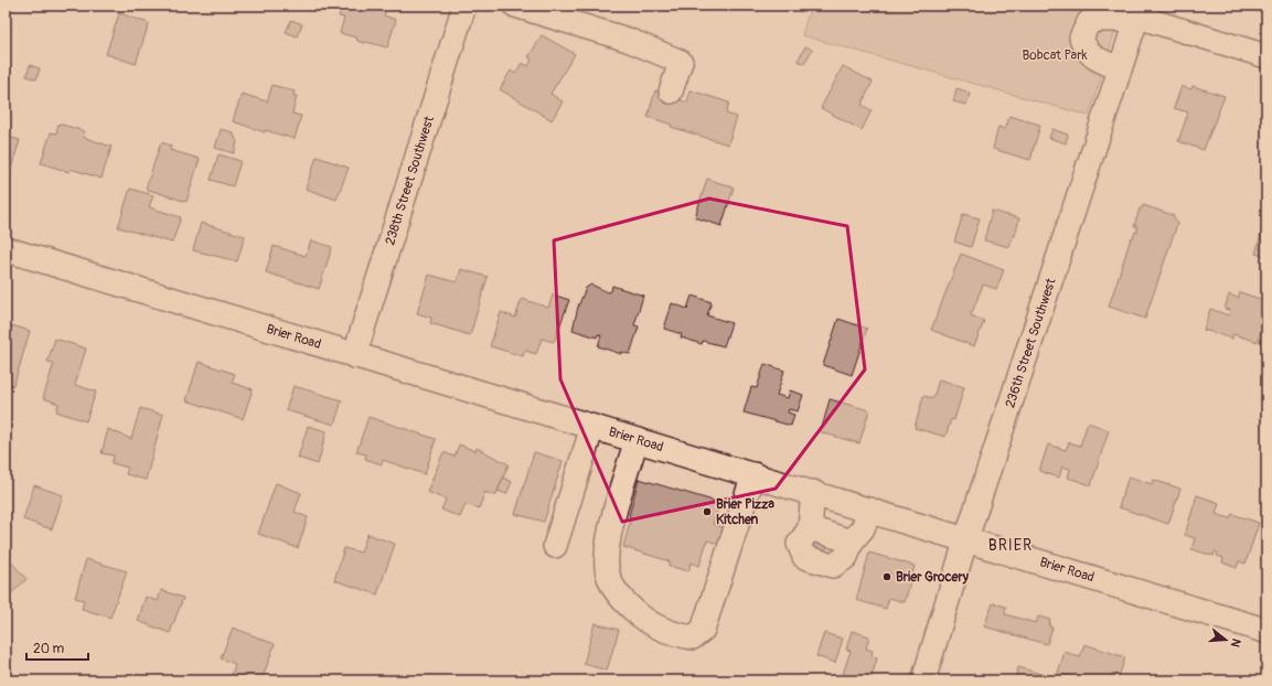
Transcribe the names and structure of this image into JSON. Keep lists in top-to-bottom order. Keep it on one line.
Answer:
{"streets":{"main road":["Brier Road"],"street":["238th Street Southwest","236th Street Southwest"]},"crossings":[["238th Street Southwest","Brier Road"],["Brier Road","236th Street Southwest"]],"districts":["BRIER"],"parks":["Bobcat Park"],"places":["Brier Pizza Kitchen","Brier Grocery"],"scale_bar":"20 m","north":"right"}
